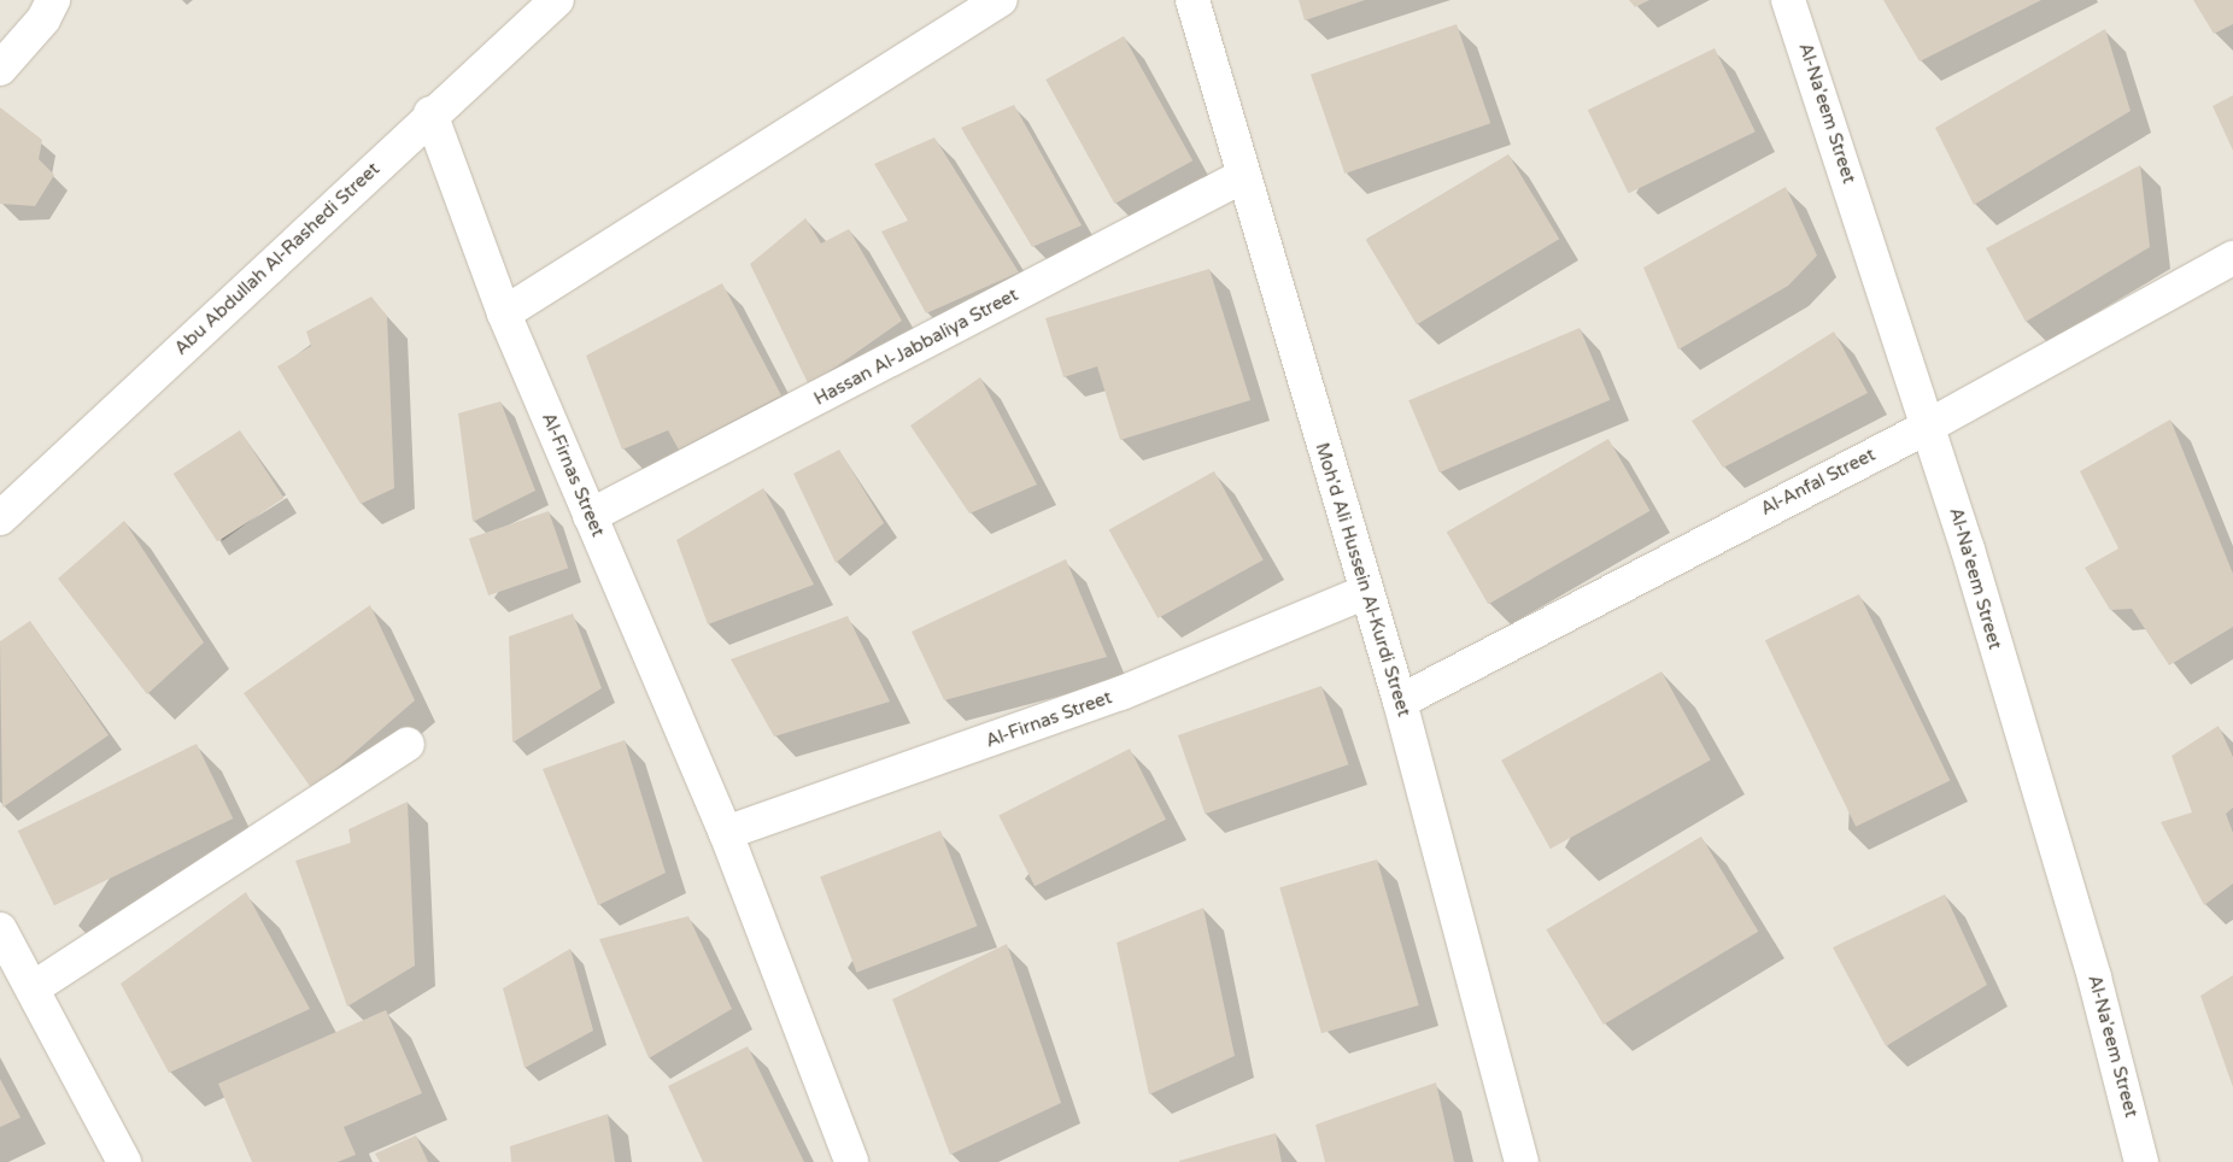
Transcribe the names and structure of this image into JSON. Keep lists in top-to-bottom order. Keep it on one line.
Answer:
{"streets":{"street":["Al-Na'eem Street","Abu Abdullah Al-Rashedi Street","Hassan Al-Jabbaliya Street","Al-Firnas Street","Al-Anfal Street","Moh'd Ali Hussein Al-Kurdi Street"]},"crossings":[["Al-Na'eem Street","Al-Anfal Street"],["Abu Abdullah Al-Rashedi Street","Al-Firnas Street"],["Hassan Al-Jabbaliya Street","Al-Firnas Street"],["Hassan Al-Jabbaliya Street","Moh'd Ali Hussein Al-Kurdi Street"],["Al-Firnas Street","Moh'd Ali Hussein Al-Kurdi Street"],["Al-Anfal Street","Moh'd Ali Hussein Al-Kurdi Street"]]}
